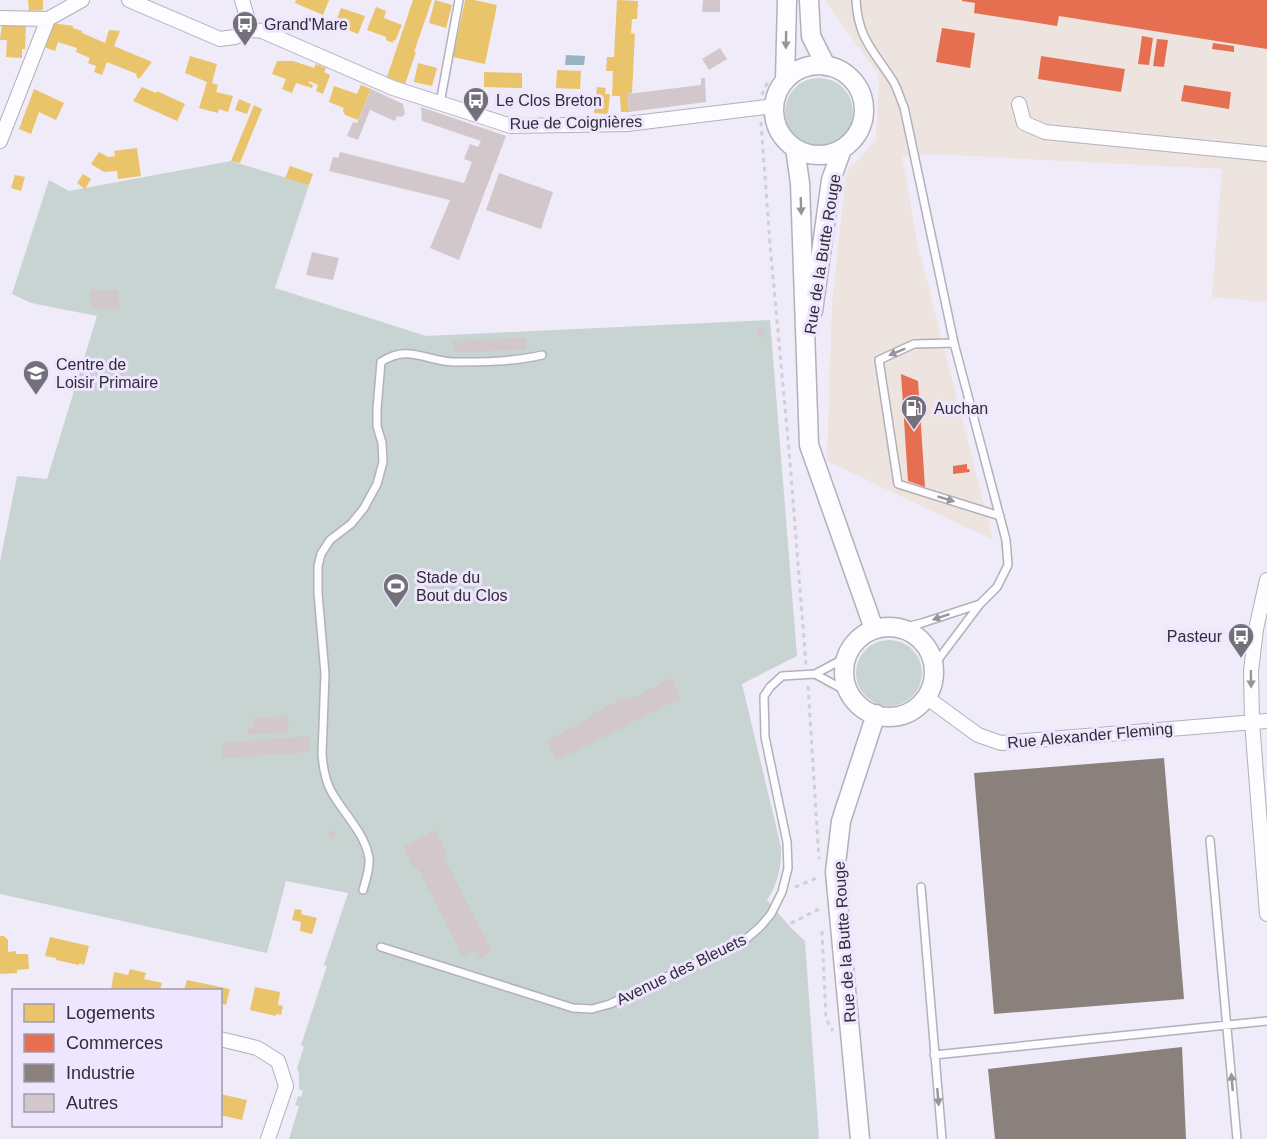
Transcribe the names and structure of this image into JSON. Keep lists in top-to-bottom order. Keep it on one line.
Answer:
{"streets":{"street":["Rue de Coignières","Rue de la Butte Rouge","Rue Alexander Fleming"],"lane":["Avenue des Bleuets"]},"crossings":[["Rue de Coignières","Rue de la Butte Rouge"],["Rue de la Butte Rouge","Rue Alexander Fleming"],["Rue de la Butte Rouge","Avenue des Bleuets"],["Rue Alexander Fleming","Avenue des Bleuets"]],"places":{"bus stop":["Grand'Mare","Le Clos Breton","Pasteur"],"school or university":["Centre de Loisir Primaire"],"fuel station":["Auchan"],"sports":["Stade du Bout du Clos"]},"legend":["Logements","Commerces","Industrie","Autres"]}
